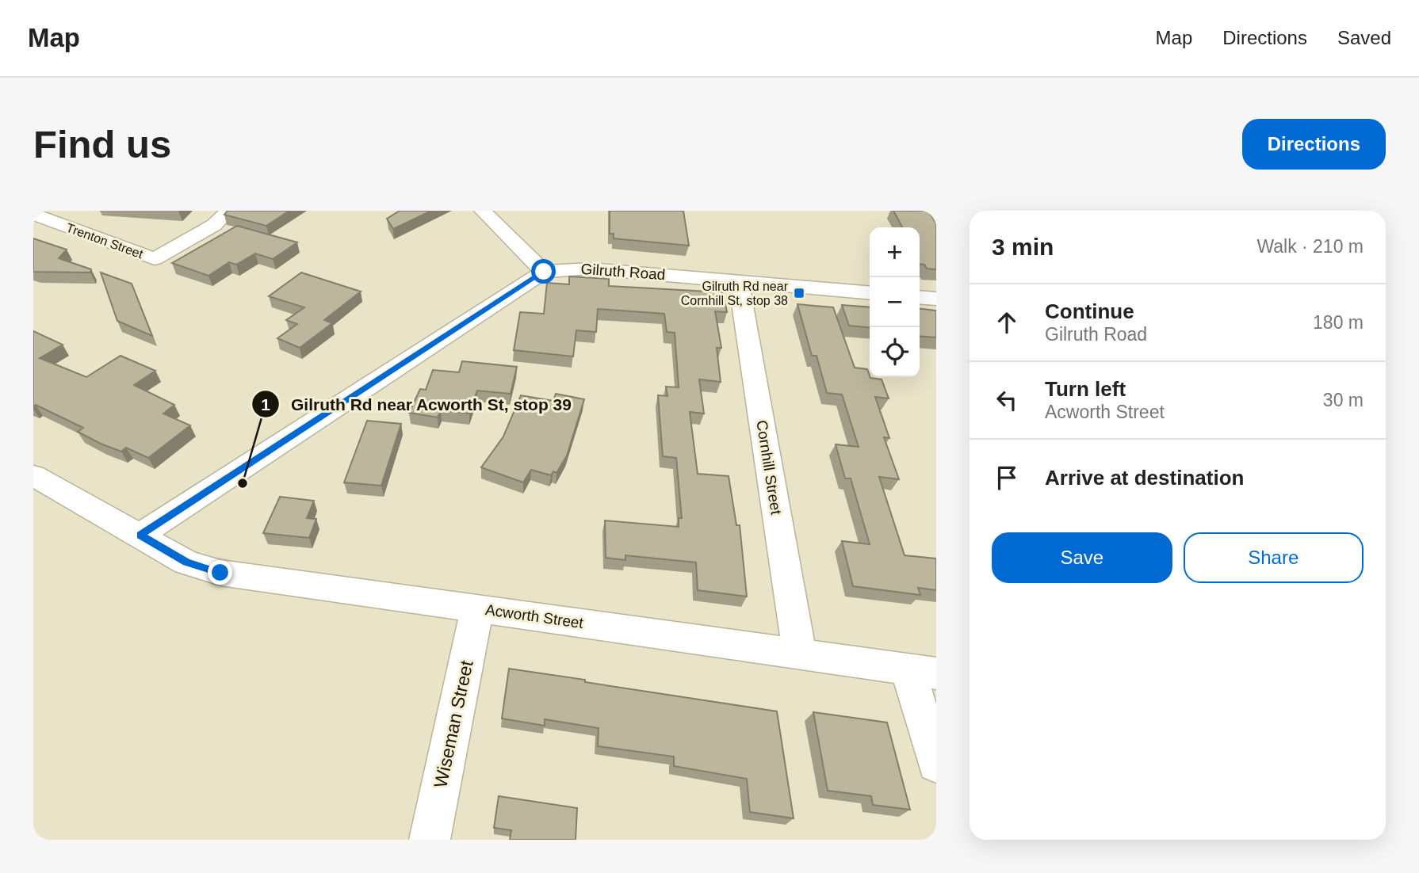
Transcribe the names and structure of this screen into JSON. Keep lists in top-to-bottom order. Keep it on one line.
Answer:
{"streets":{"street":["Trenton Street","Gilruth Road","Cornhill Street","Acworth Street","Wiseman Street"]},"crossings":[["Gilruth Road","Cornhill Street"],["Gilruth Road","Acworth Street"],["Cornhill Street","Acworth Street"],["Acworth Street","Wiseman Street"]],"places":{"transit":["Gilruth Rd near Cornhill St, stop 38"],"other":["Gilruth Rd near Acworth St, stop 39"]},"page":{"header":"Map","nav":["Map","Directions","Saved"],"buttons":["Directions",["Save","Share"]],"title":"Find us","heading":["3 min","Walk · 210 m"],"map_buttons":["+","−"],"list":[["Continue","Gilruth Road","180 m"],["Turn left","Acworth Street","30 m"],"Arrive at destination"]}}
